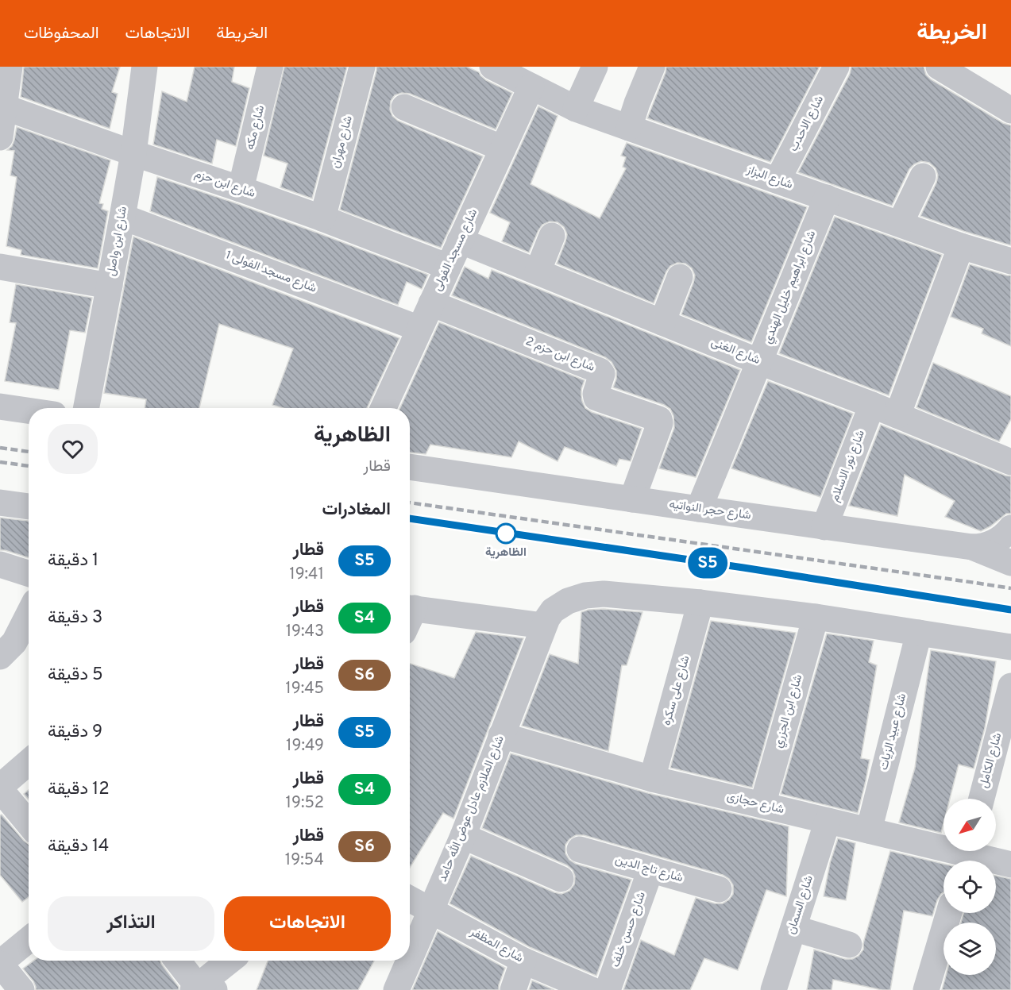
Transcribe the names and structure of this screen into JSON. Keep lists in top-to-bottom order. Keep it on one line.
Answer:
{"streets":{"street":["شارع الاحدب","شارع مكه","شارع مهران","شارع البزاز","شارع ابن حزم","شارع ابن واصل","شارع مسجد الفولى","شارع مسجد الفولى 1","شارع ابراهيم خليل الهندي","شارع الغنى","شارع ابن حزم 2","شارع نور الاسلام","شارع حجر النواتيه","شارع على سكره","شارع ابن الجزري","شارع عبيد الزيات","شارع الكامل","شارع حجازى","شارع الملازم عادل عوض الله حامد","شارع تاج الدين","شارع السمان","شارع حسن خلف","شارع المظفر"]},"crossings":[["شارع الاحدب","شارع البزاز"],["شارع مكه","شارع ابن حزم"],["شارع مهران","شارع ابن حزم"],["شارع البزاز","شارع مسجد الفولى"],["شارع البزاز","شارع ابراهيم خليل الهندي"],["شارع ابن حزم","شارع ابن واصل"],["شارع ابن حزم","شارع مسجد الفولى"],["شارع ابن واصل","شارع مسجد الفولى 1"],["شارع مسجد الفولى","شارع مسجد الفولى 1"],["شارع مسجد الفولى","شارع الغنى"],["شارع مسجد الفولى","شارع ابن حزم 2"],["شارع ابراهيم خليل الهندي","شارع الغنى"],["شارع ابراهيم خليل الهندي","شارع حجر النواتيه"],["شارع الغنى","شارع نور الاسلام"],["شارع ابن حزم 2","شارع حجر النواتيه"],["شارع نور الاسلام","شارع حجر النواتيه"],["شارع على سكره","شارع حجازى"],["شارع على سكره","شارع الملازم عادل عوض الله حامد"],["شارع ابن الجزري","شارع حجازى"],["شارع ابن الجزري","شارع الملازم عادل عوض الله حامد"],["شارع عبيد الزيات","شارع حجازى"],["شارع عبيد الزيات","شارع الملازم عادل عوض الله حامد"],["شارع حجازى","شارع الملازم عادل عوض الله حامد"],["شارع حجازى","شارع السمان"],["شارع الملازم عادل عوض الله حامد","شارع المظفر"],["شارع تاج الدين","شارع حسن خلف"]],"places":["الظاهرية"],"north":"bottom left","page":{"header":"الخريطة","nav":["الخريطة","الاتجاهات","المحفوظات"],"on_map":"S5","heading":[["الظاهرية","قطار"],"المغادرات"],"list":[{"mark":"S5","name":"قطار","note":"19:41","value":"1 دقيقة"},{"mark":"S4","name":"قطار","note":"19:43","value":"3 دقيقة"},{"mark":"S6","name":"قطار","note":"19:45","value":"5 دقيقة"},{"mark":"S5","name":"قطار","note":"19:49","value":"9 دقيقة"},{"mark":"S4","name":"قطار","note":"19:52","value":"12 دقيقة"},{"mark":"S6","name":"قطار","note":"19:54","value":"14 دقيقة"}],"buttons":["الاتجاهات","التذاكر"]}}
